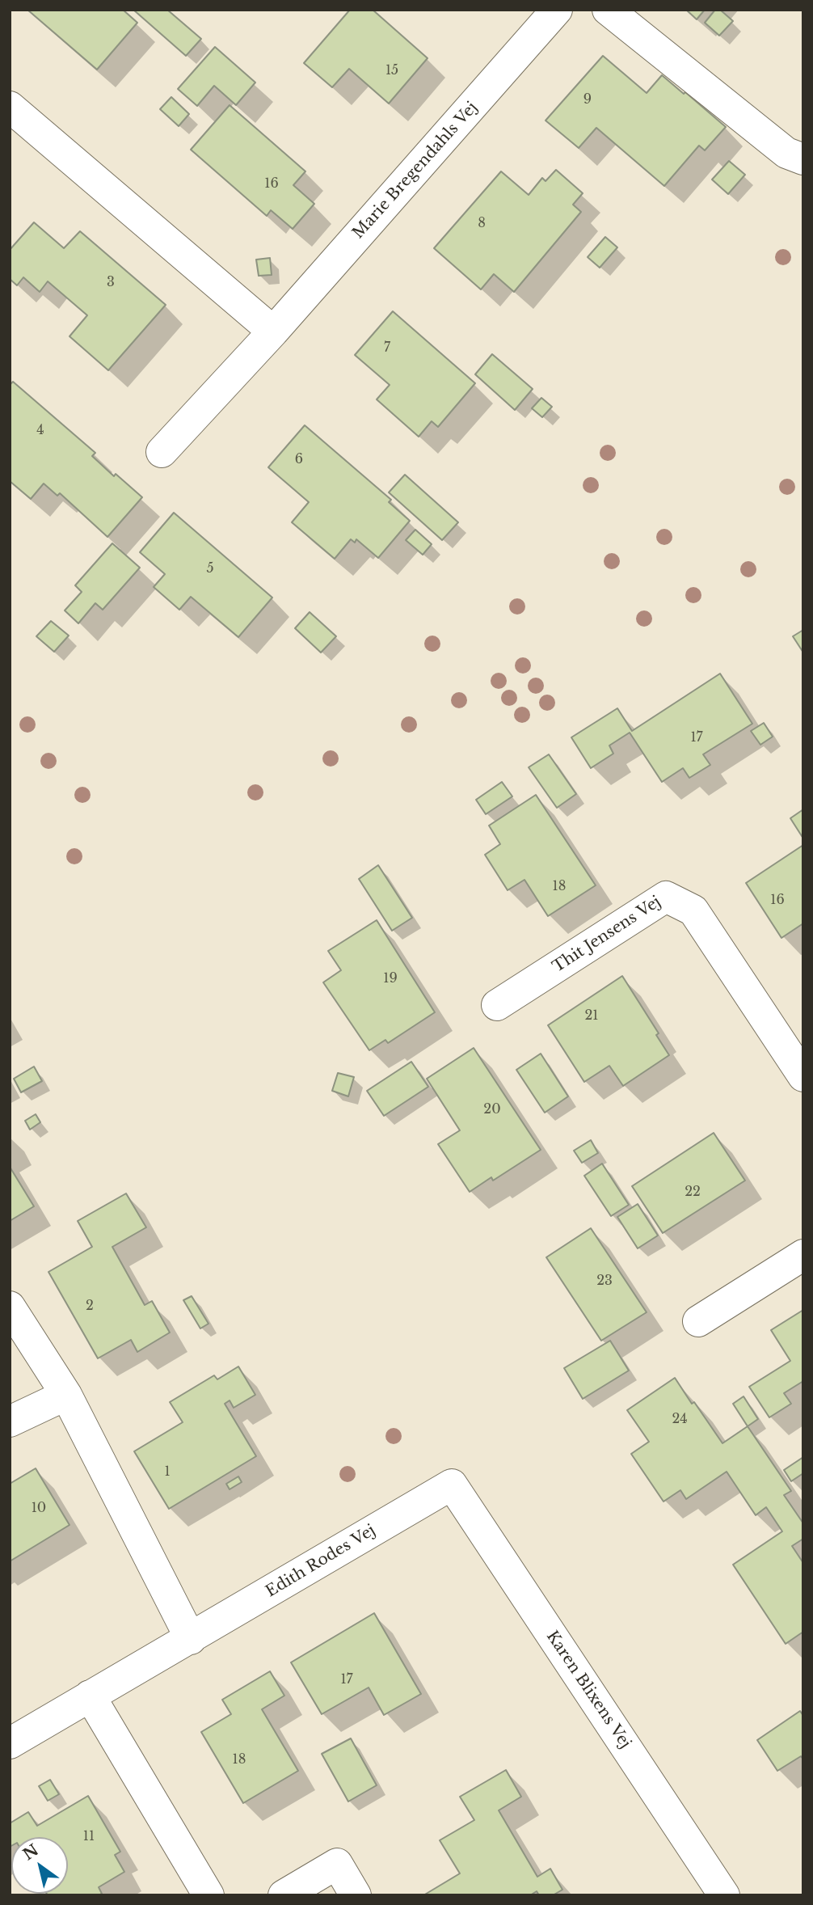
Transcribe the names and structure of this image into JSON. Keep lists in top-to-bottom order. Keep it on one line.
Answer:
{"streets":{"street":["Marie Bregendahls Vej","Thit Jensens Vej","Edith Rodes Vej","Karen Blixens Vej"]},"crossings":[["Edith Rodes Vej","Karen Blixens Vej"]],"house_numbers":["15","9","16","8","3","7","4","6","5","17","18","16","19","21","20","22","23","2","24","1","10","17","18","11"],"north":"top left"}
